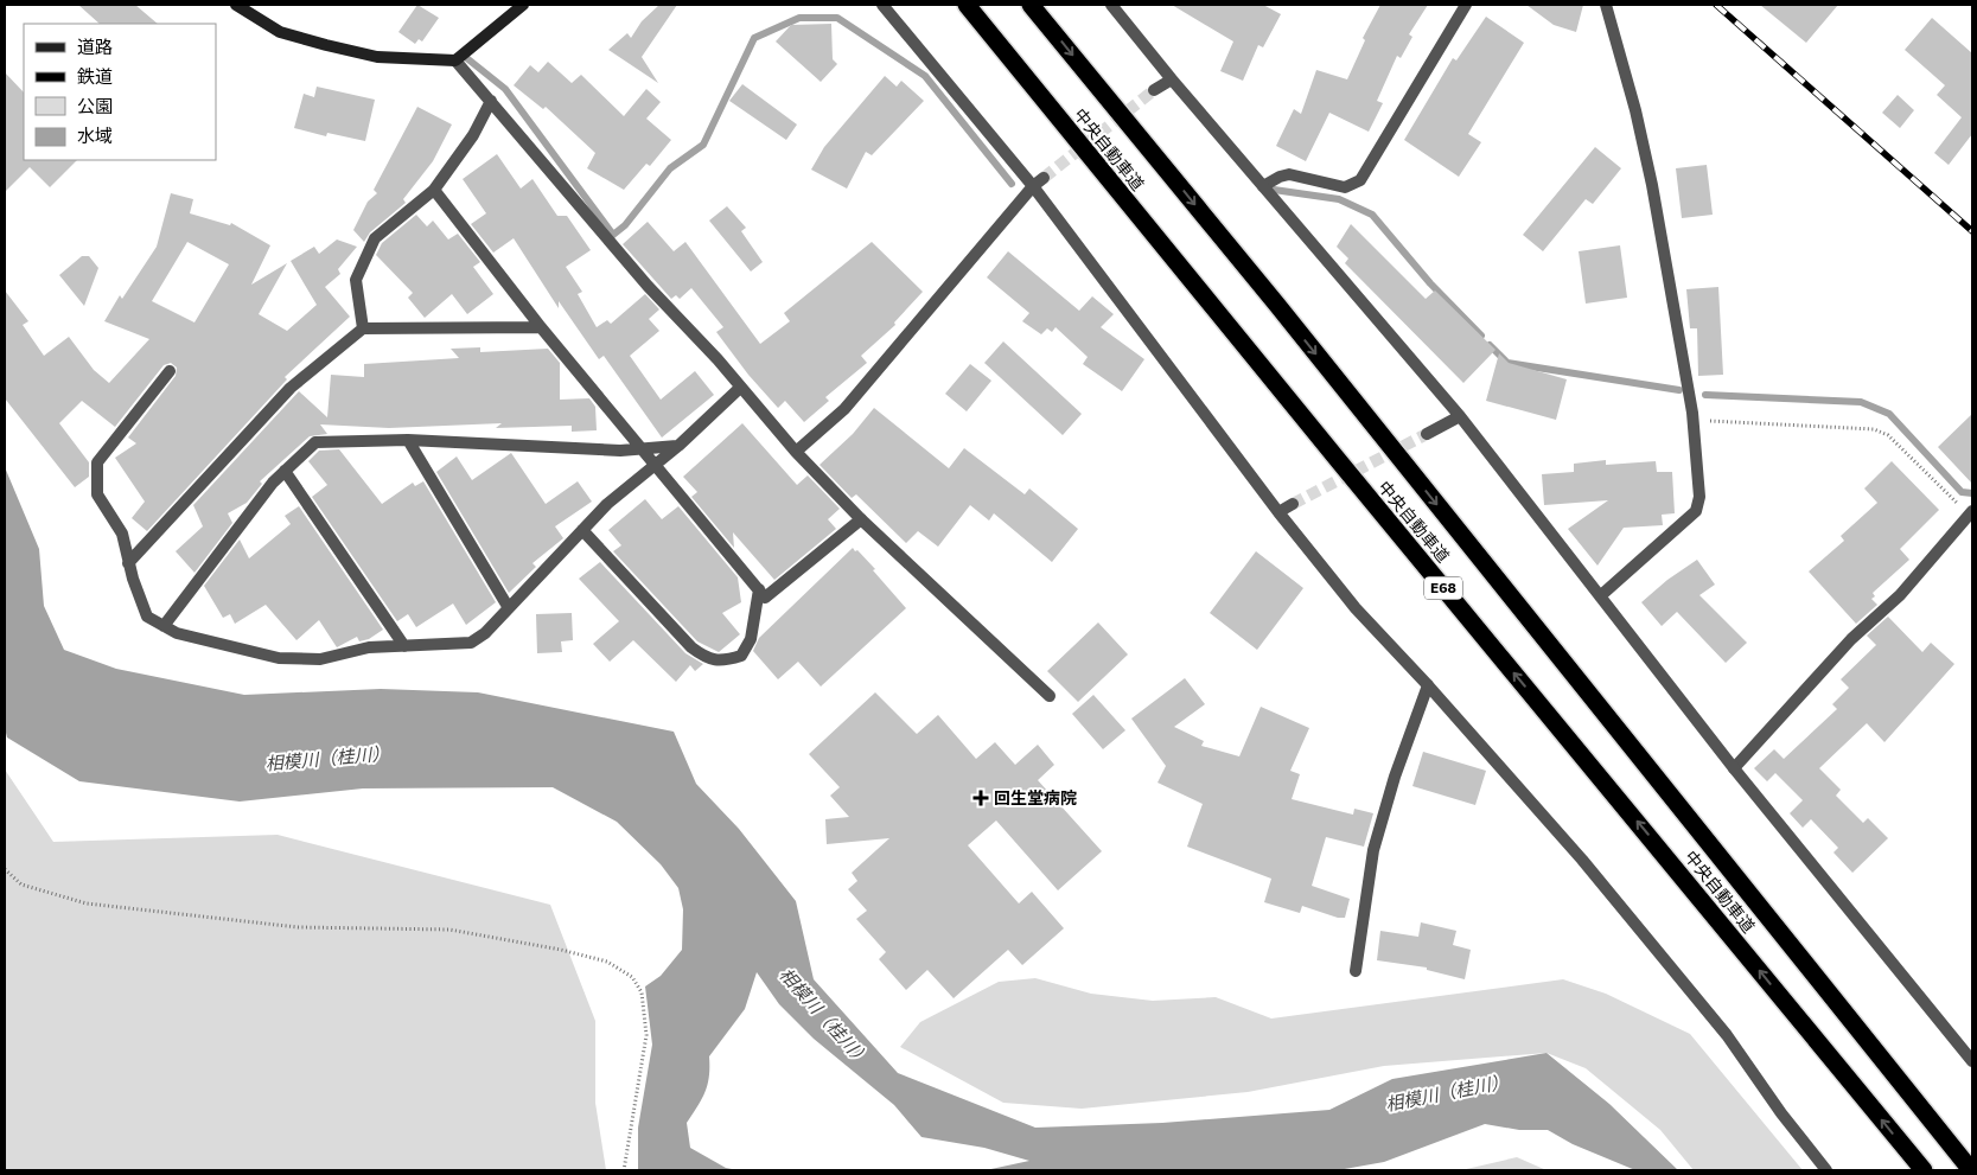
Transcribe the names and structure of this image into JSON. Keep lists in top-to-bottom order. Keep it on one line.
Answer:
{"streets":{"highway":["中央自動車道","E68"]},"water":["相模川（桂川）"],"places":{"health":["回生堂病院"]},"legend":["道路","鉄道","公園","水域"]}
